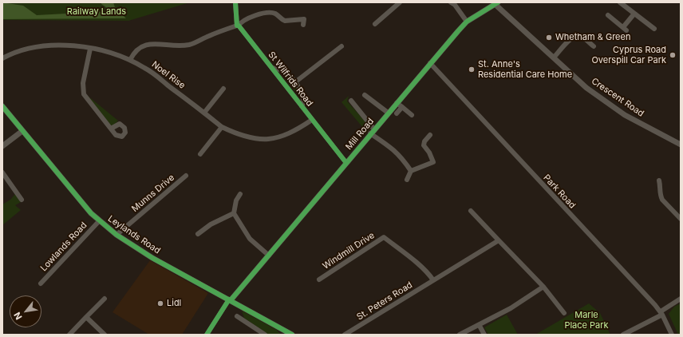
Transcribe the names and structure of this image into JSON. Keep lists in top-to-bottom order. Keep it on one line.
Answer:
{"streets":{"street":["Noel Rise","St Wilfrids Road","Crescent Road","Mill Road","Park Road","Munns Drive","Leylands Road","Lowlands Road","Windmill Drive","St. Peters Road"]},"crossings":[["Noel Rise","St Wilfrids Road"],["St Wilfrids Road","Mill Road"],["Crescent Road","Mill Road"],["Mill Road","Park Road"],["Mill Road","Leylands Road"],["Munns Drive","Leylands Road"],["Leylands Road","Lowlands Road"],["Windmill Drive","St. Peters Road"]],"parks":["Railway Lands","Marle Place Park"],"places":["Whetham & Green","Cyprus Road Overspill Car Park","St. Anne's Residential Care Home","Lidl"],"north":"bottom left"}
